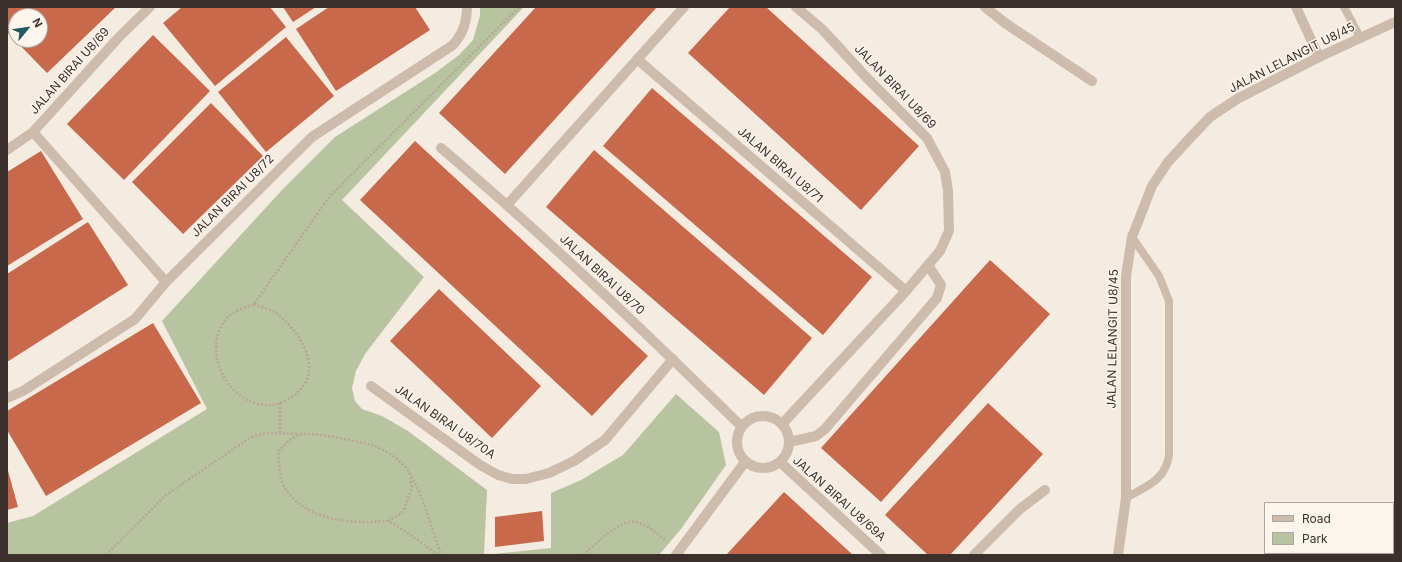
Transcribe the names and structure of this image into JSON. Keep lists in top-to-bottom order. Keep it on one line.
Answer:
{"streets":{"street":["JALAN LELANGIT U8/45","JALAN BIRAI U8/69","JALAN BIRAI U8/71","JALAN BIRAI U8/72","JALAN BIRAI U8/70","JALAN BIRAI U8/70A","JALAN BIRAI U8/69A"]},"crossings":[["JALAN BIRAI U8/69","JALAN BIRAI U8/71"],["JALAN BIRAI U8/69","JALAN BIRAI U8/70"],["JALAN BIRAI U8/69","JALAN BIRAI U8/69A"],["JALAN BIRAI U8/70","JALAN BIRAI U8/70A"],["JALAN BIRAI U8/70","JALAN BIRAI U8/69A"]],"legend":["Road","Park"],"north":"top right"}
